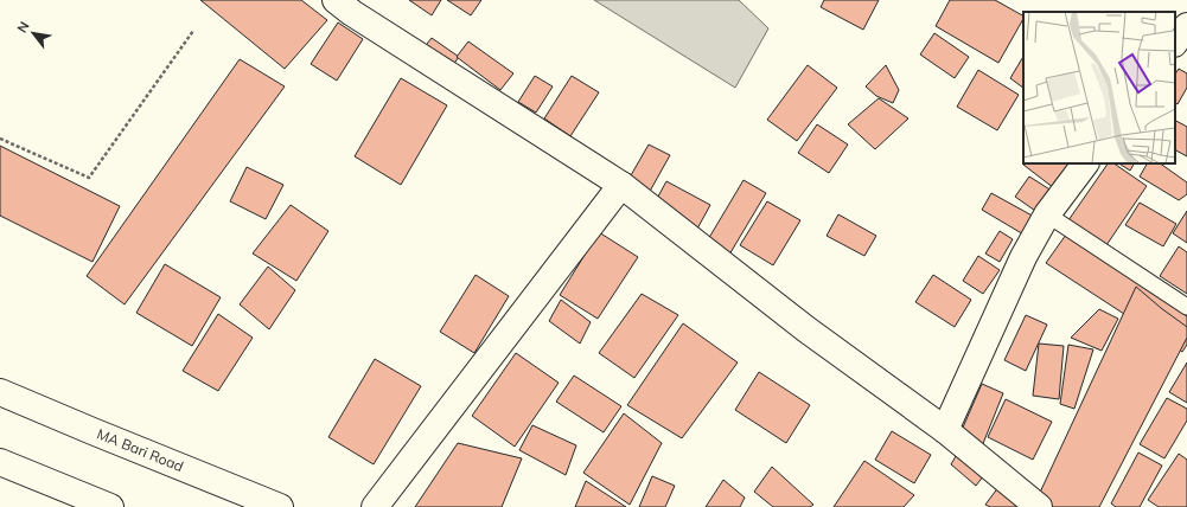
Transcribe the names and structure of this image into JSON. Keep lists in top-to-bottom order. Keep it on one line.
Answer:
{"streets":{"street":["MA Bari Road"]},"north":"top left"}
